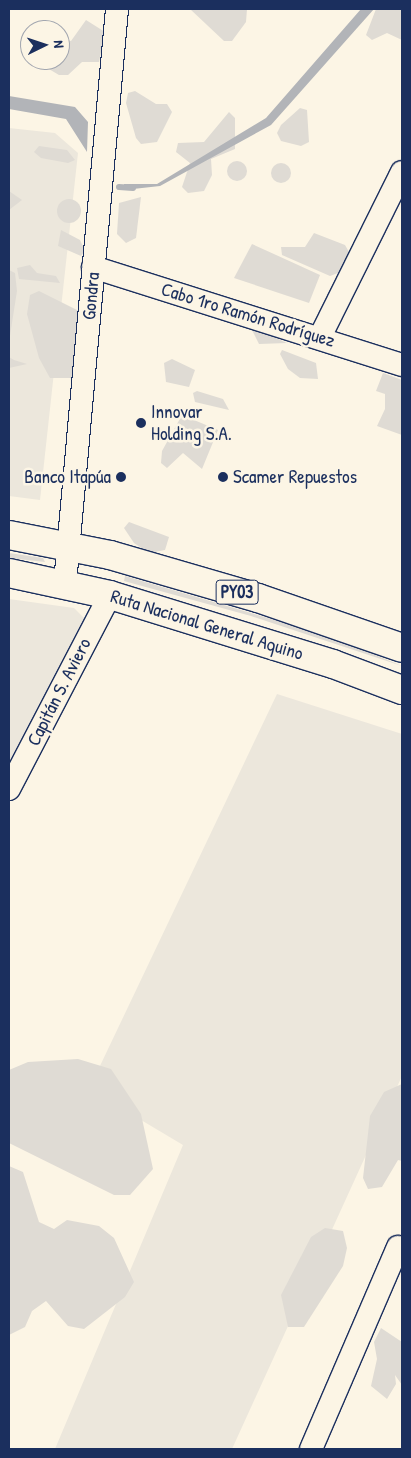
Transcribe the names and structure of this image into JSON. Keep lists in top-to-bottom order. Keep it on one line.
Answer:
{"streets":{"highway":["PY03","Ruta Nacional General Aquino"],"street":["Gondra","Cabo 1ro Ramón Rodríguez","Capitán S. Aviero"]},"crossings":[["Gondra","Cabo 1ro Ramón Rodríguez"],["Gondra","Ruta Nacional General Aquino"],["Ruta Nacional General Aquino","Capitán S. Aviero"]],"places":["Innovar Holding S.A.","Banco Itapúa","Scamer Repuestos"],"north":"right"}
